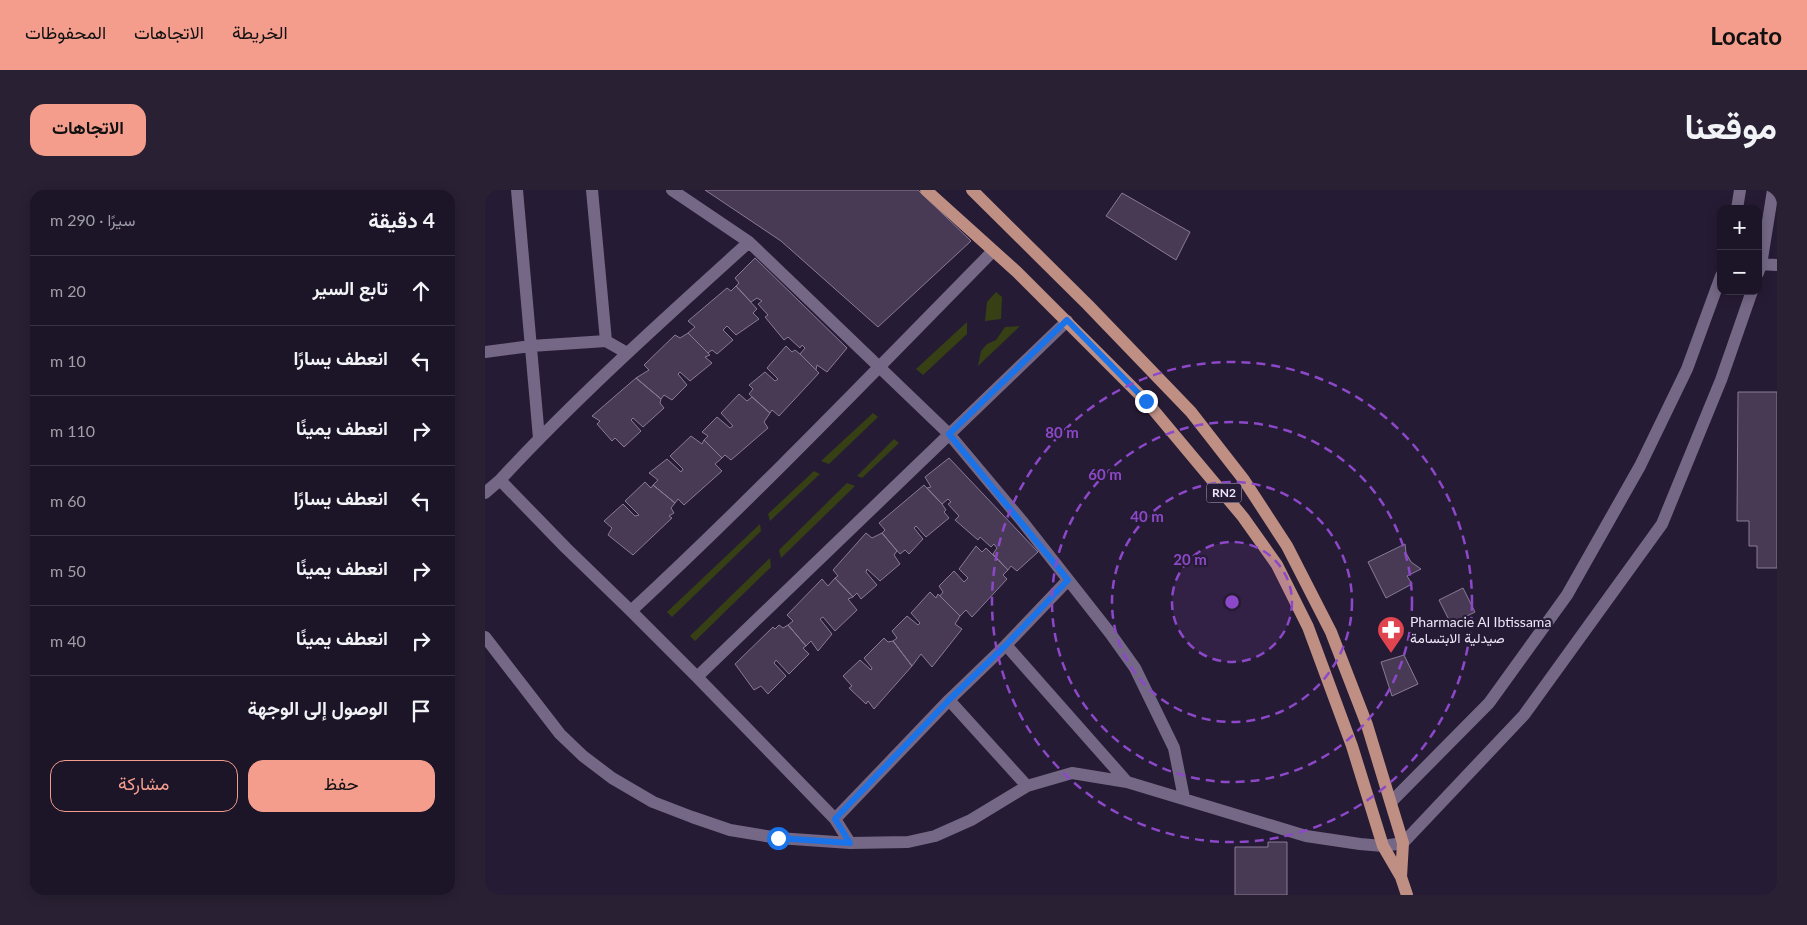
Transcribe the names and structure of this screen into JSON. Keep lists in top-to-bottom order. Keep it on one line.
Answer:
{"streets":{"main road":["RN2"]},"places":{"pharmacy":["Pharmacie Al Ibtissama صيدلية الابتسامة"]},"page":{"header":"Locato","nav":["الخريطة","الاتجاهات","المحفوظات"],"title":"موقعنا","buttons":["الاتجاهات",["حفظ","مشاركة"]],"heading":["4 دقيقة","سيرًا · 290 m"],"map_buttons":["+","−"],"list":[["تابع السير","20 m"],["انعطف يسارًا","10 m"],["انعطف يمينًا","110 m"],["انعطف يسارًا","60 m"],["انعطف يمينًا","50 m"],["انعطف يمينًا","40 m"],"الوصول إلى الوجهة"]},"rings":["80 m","60 m","40 m","20 m"]}
